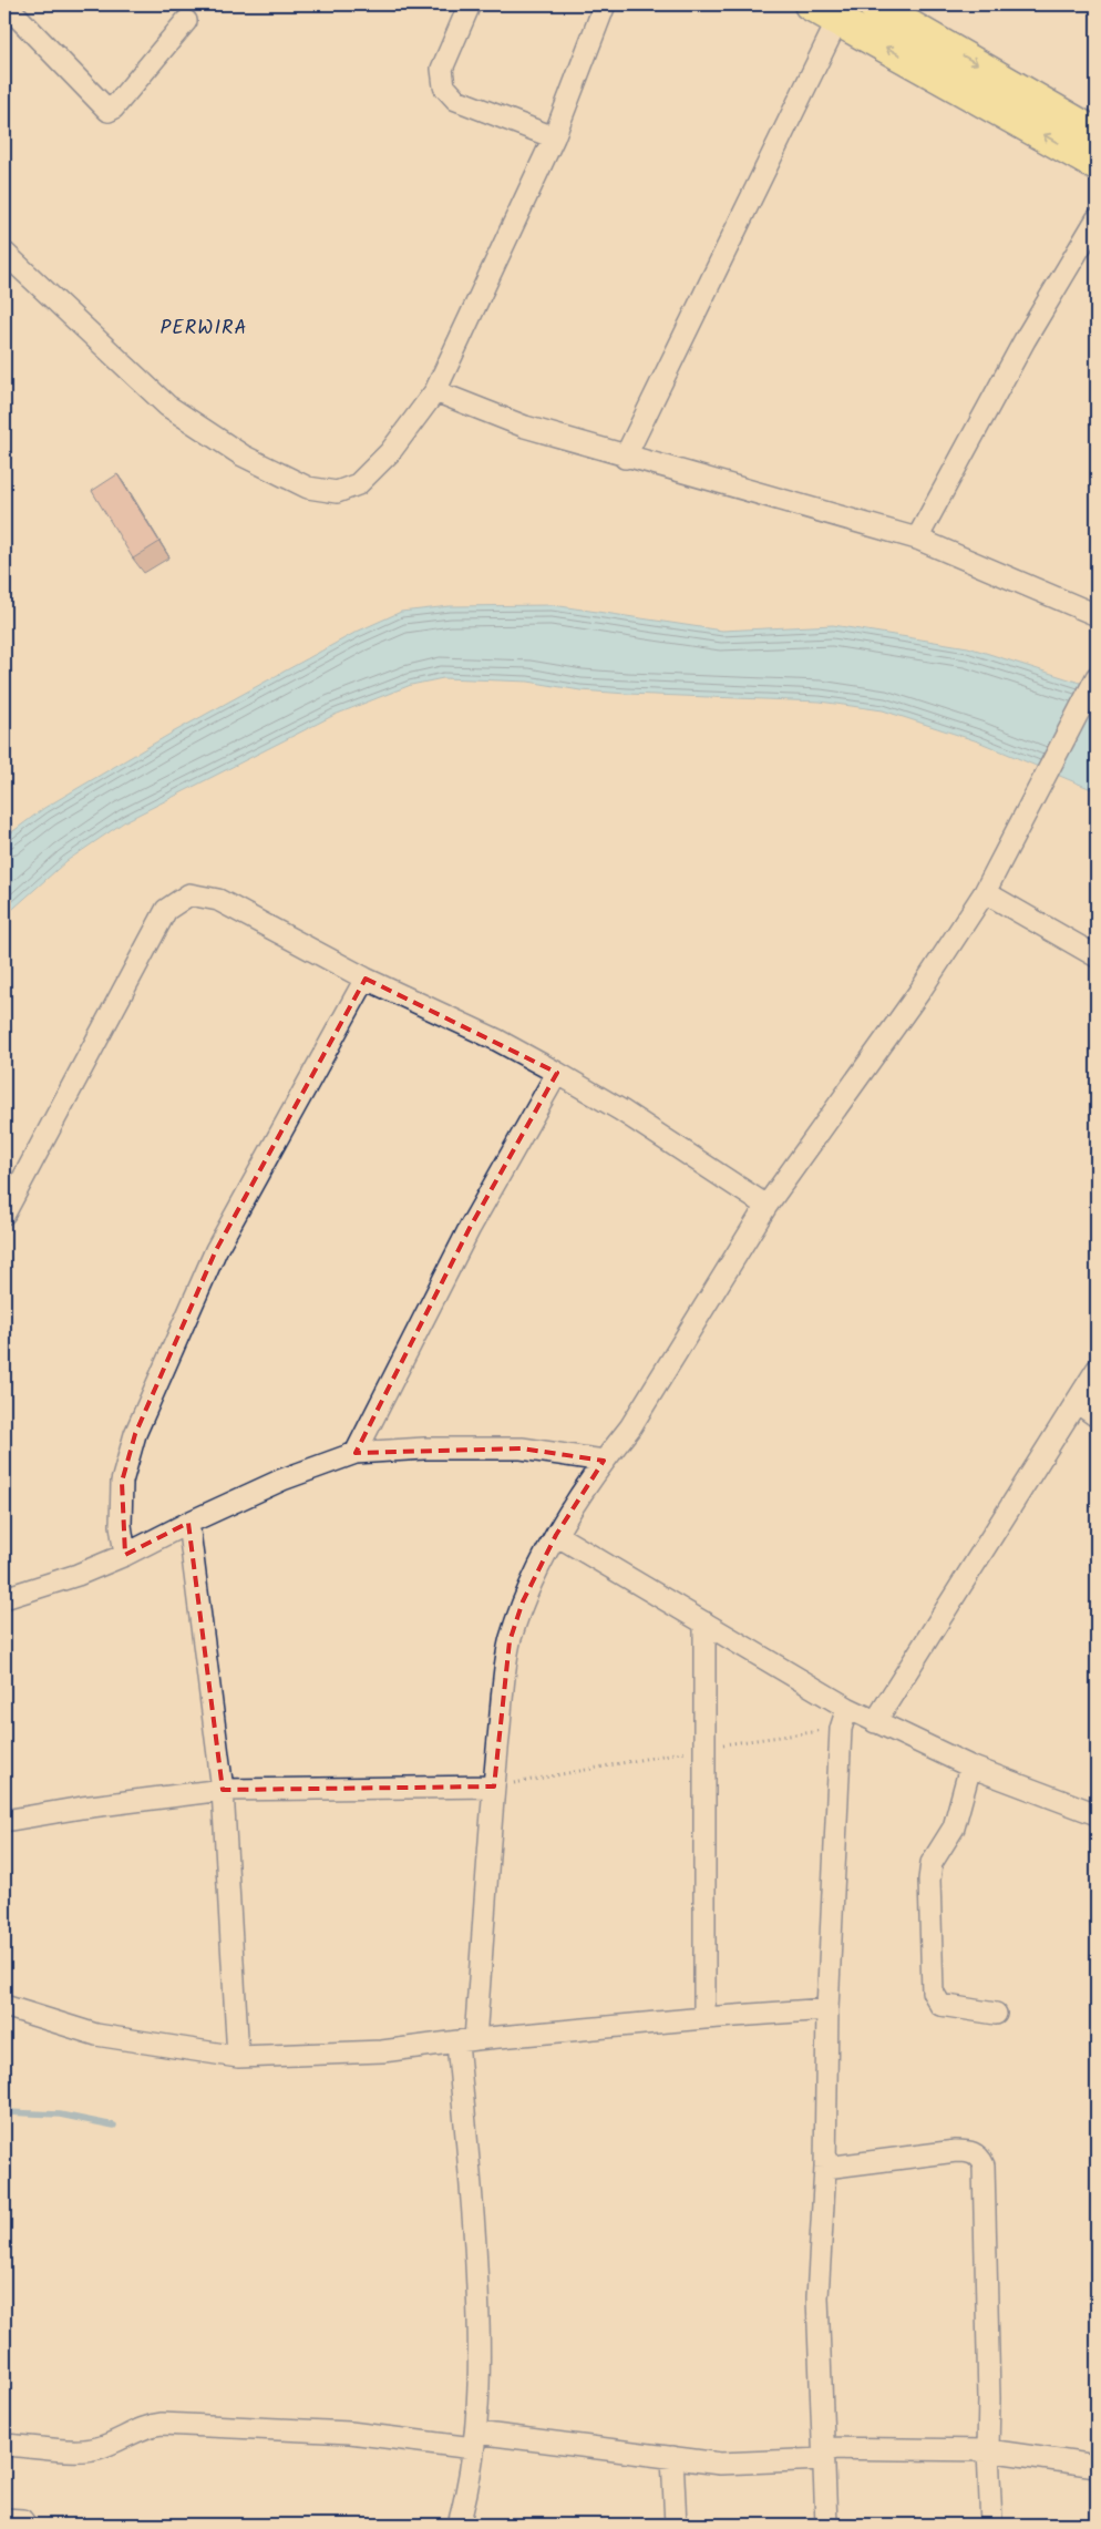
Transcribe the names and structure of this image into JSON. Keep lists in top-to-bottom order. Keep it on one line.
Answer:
{"districts":["PERWIRA"]}
